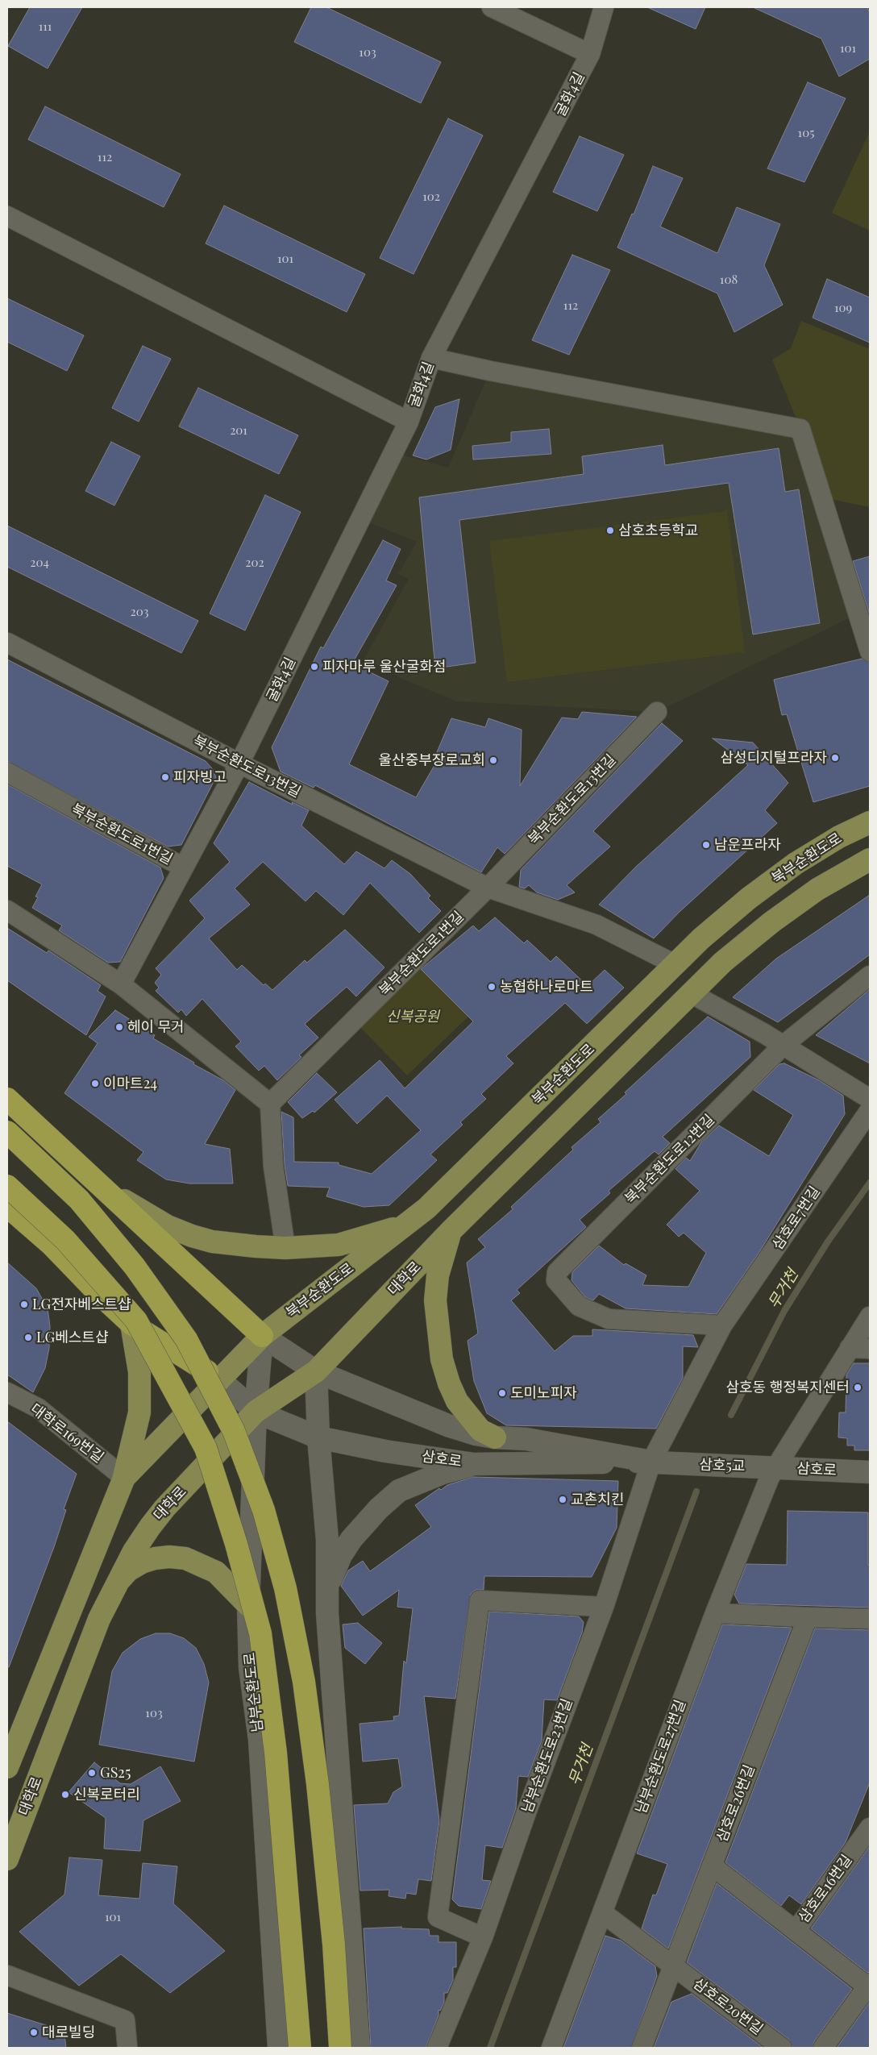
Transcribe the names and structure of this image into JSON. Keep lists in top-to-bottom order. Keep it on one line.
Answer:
{"streets":{"main road":["북부순환도로","대학로","삼호로","삼호5교","남부순환도로"],"street":["굴화4길","북부순환도로13번길","북부순환도로1번길","북부순환도로12번길","삼호로7번길","대학로169번길","남부순환도로23번길","남부순환도로27번길","삼호로26번길","삼호로16번길","삼호로20번길"]},"crossings":[["굴화4길","북부순환도로13번길"],["굴화4길","북부순환도로1번길"],["북부순환도로13번길","북부순환도로1번길"],["북부순환도로13번길","북부순환도로"],["북부순환도로","남부순환도로"],["북부순환도로12번길","삼호로7번길"],["삼호로7번길","삼호로"],["삼호로7번길","남부순환도로23번길"],["대학로","삼호로"],["대학로","남부순환도로"],["삼호로","삼호5교"],["삼호로","남부순환도로"],["삼호로","남부순환도로23번길"],["삼호로","남부순환도로27번길"],["삼호5교","남부순환도로27번길"],["남부순환도로27번길","삼호로20번길"],["삼호로26번길","삼호로20번길"]],"water":["무거천"],"parks":["신복공원"],"places":["삼호초등학교","피자마루 울산굴화점","삼성디지털프라자","울산중부장로교회","피자빙고","남운프라자","농협하나로마트","헤이 무거","이마트24","LG전자베스트샵","LG베스트샵","삼호동 행정복지센터","도미노피자","교촌치킨","GS25","신복로터리","대로빌딩"],"house_numbers":["111","101","103","105","112","102","101","108","112","109","201","204","202","203","103","101"]}
